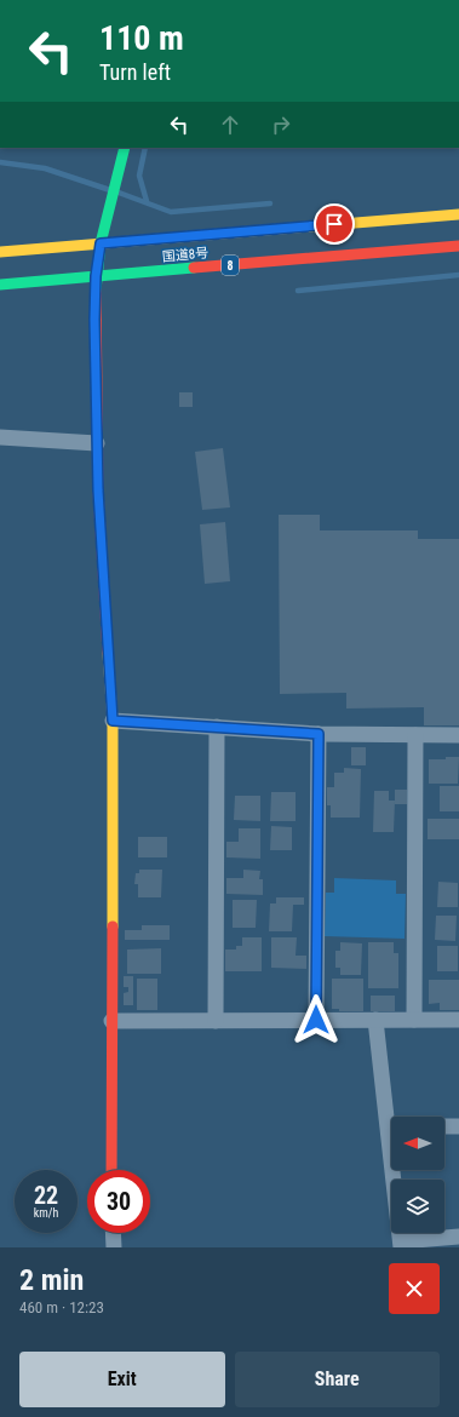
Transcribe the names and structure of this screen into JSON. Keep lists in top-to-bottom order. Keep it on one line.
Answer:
{"streets":{"main road":["国道8号","8"]},"north":"left","page":{"turn":["110 m","Turn left"],"speed":"22 km/h","limit":"30","heading":["2 min","460 m · 12:23"],"buttons":["Exit","Share"]}}
